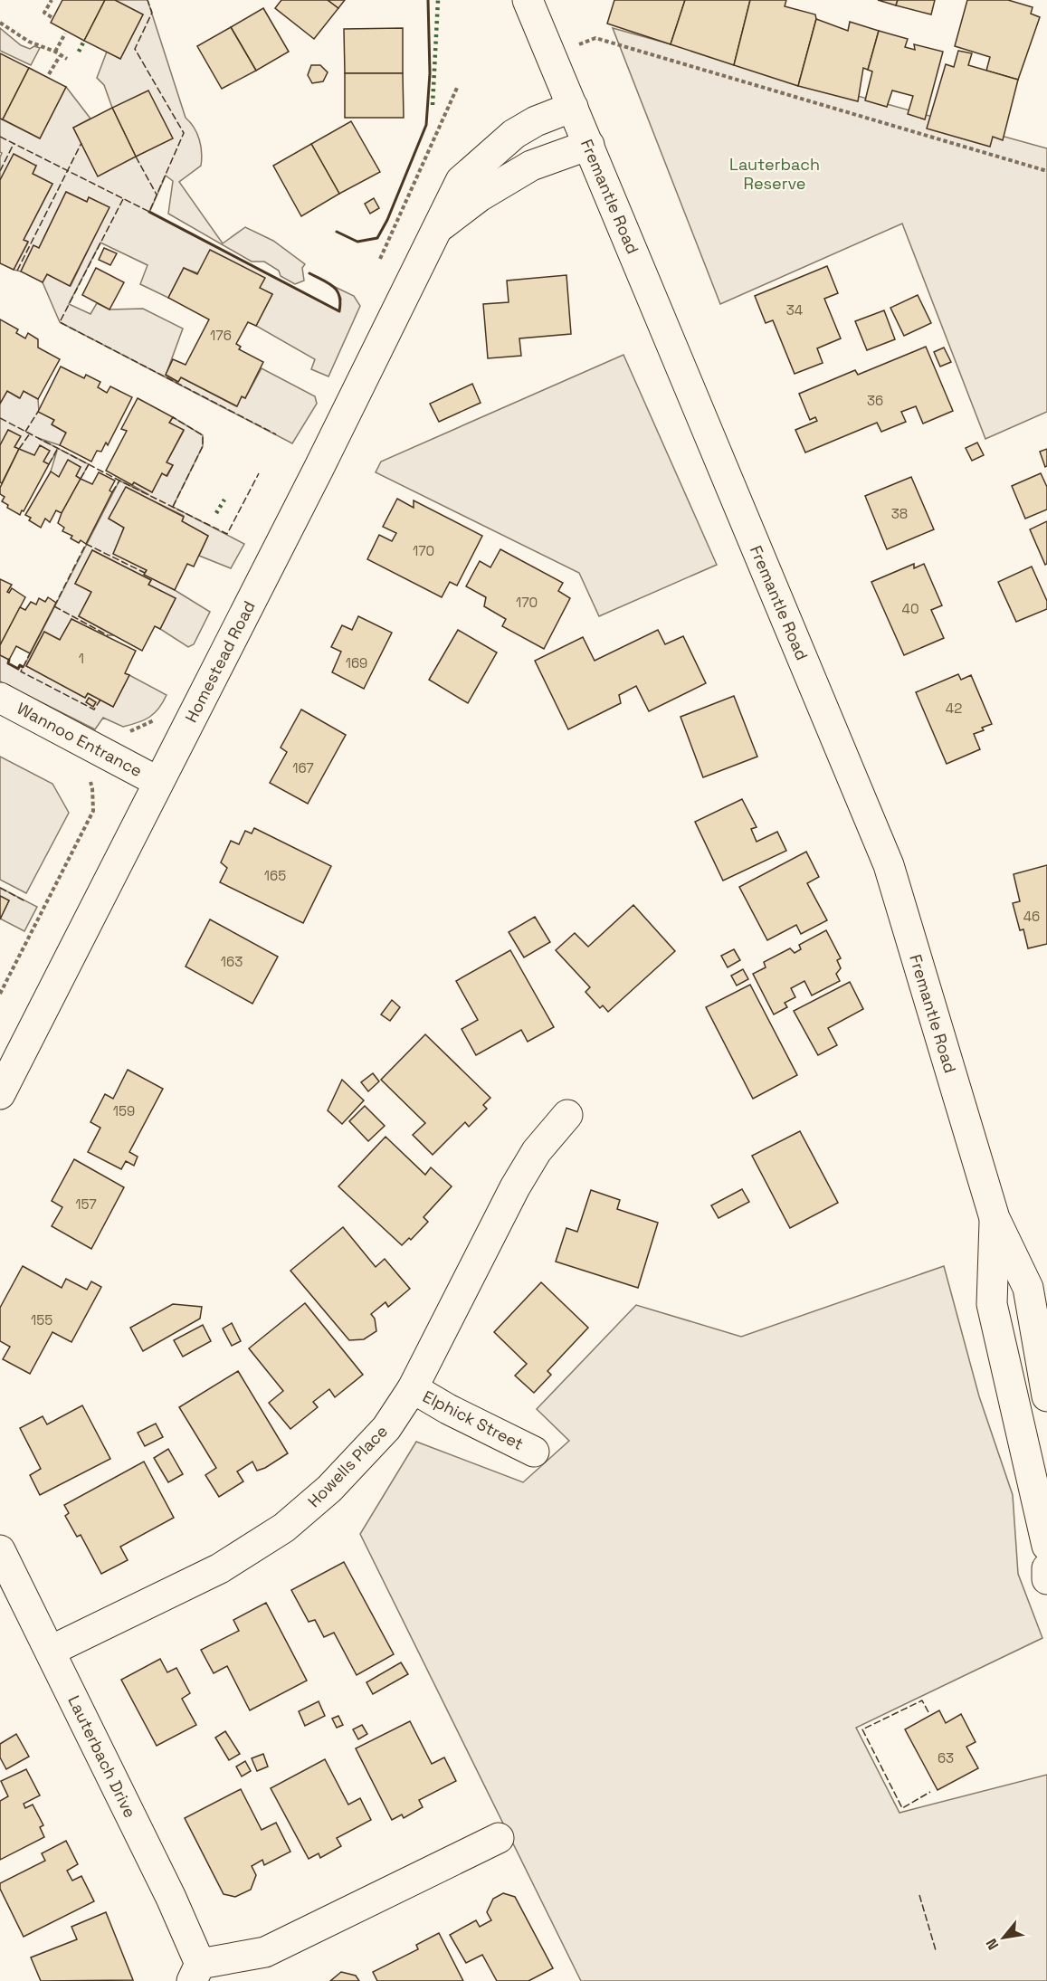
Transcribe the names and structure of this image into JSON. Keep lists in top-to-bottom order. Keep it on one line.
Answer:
{"streets":{"street":["Fremantle Road","Homestead Road","Wannoo Entrance","Elphick Street","Howells Place","Lauterbach Drive"]},"crossings":[["Fremantle Road","Homestead Road"],["Homestead Road","Wannoo Entrance"],["Elphick Street","Howells Place"],["Howells Place","Lauterbach Drive"]],"parks":["Lauterbach Reserve"],"house_numbers":["34","176","36","38","170","170","40","1","169","42","167","165","46","163","159","157","155","63"],"north":"bottom left"}
